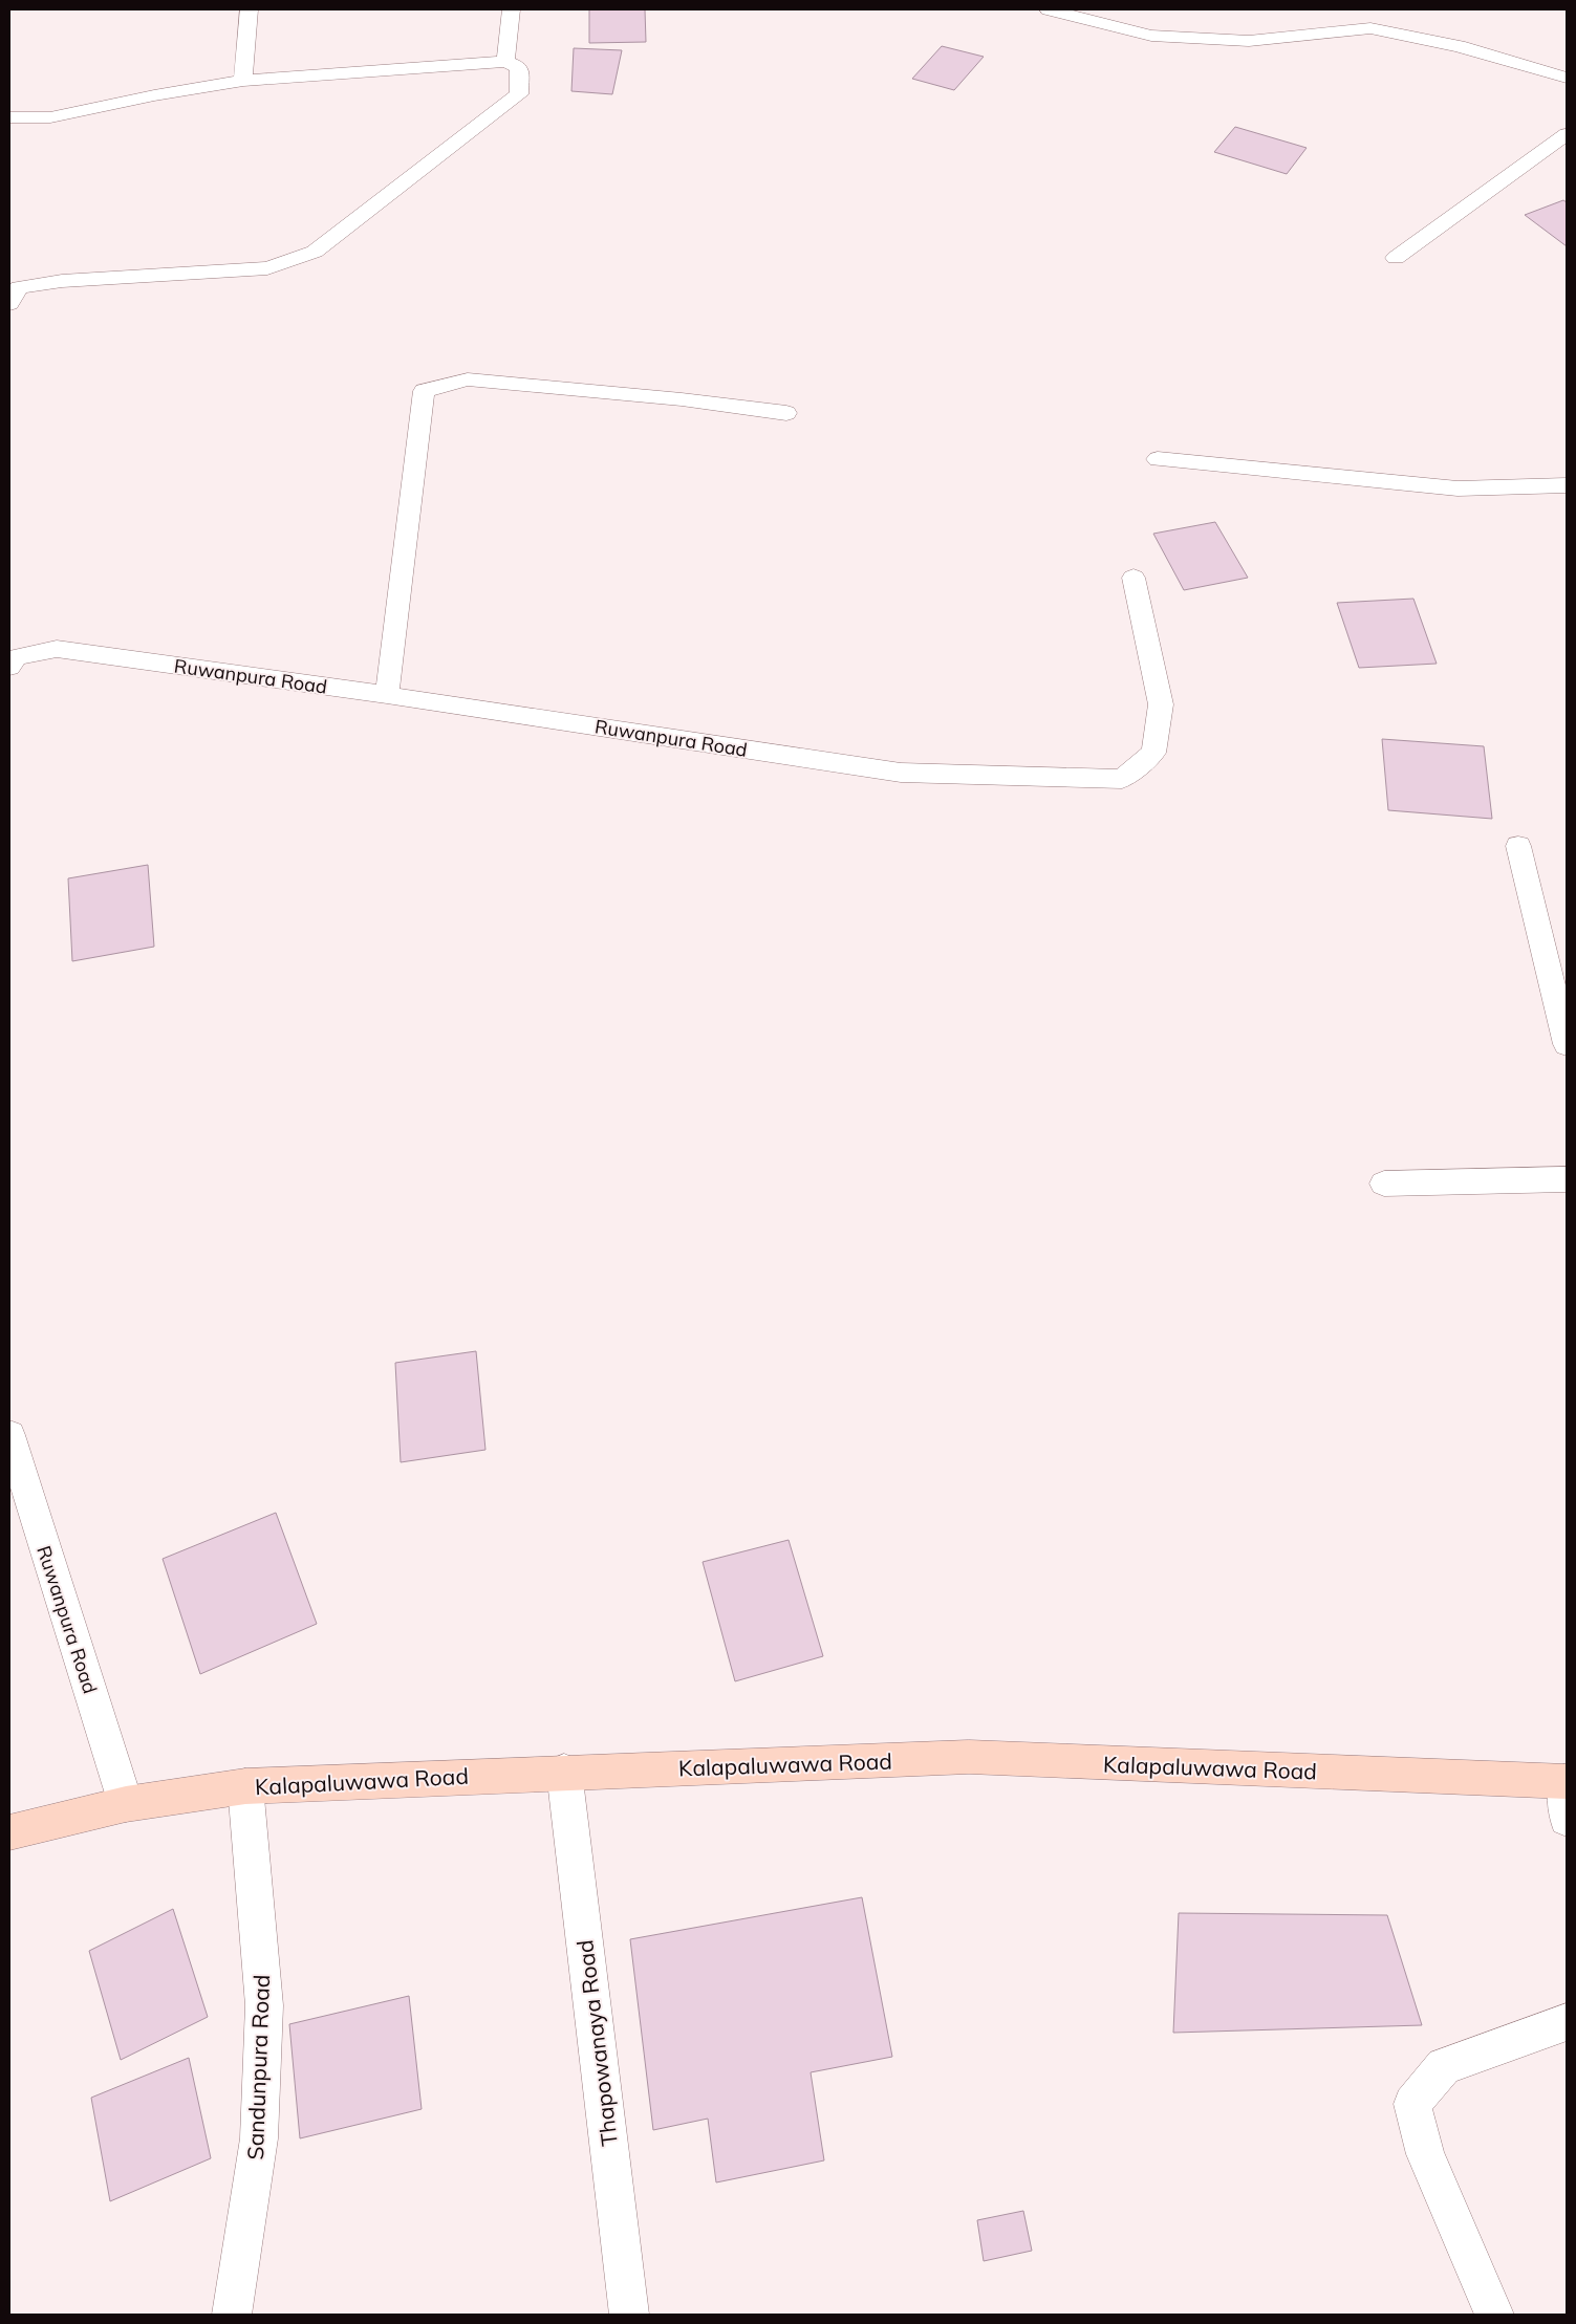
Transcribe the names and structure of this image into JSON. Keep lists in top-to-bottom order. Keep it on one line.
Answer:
{"streets":{"street":["Ruwanpura Road","Kalapaluwawa Road","Thapowanaya Road","Sandunpura Road"]},"crossings":[["Ruwanpura Road","Kalapaluwawa Road"],["Kalapaluwawa Road","Thapowanaya Road"],["Kalapaluwawa Road","Sandunpura Road"]]}
